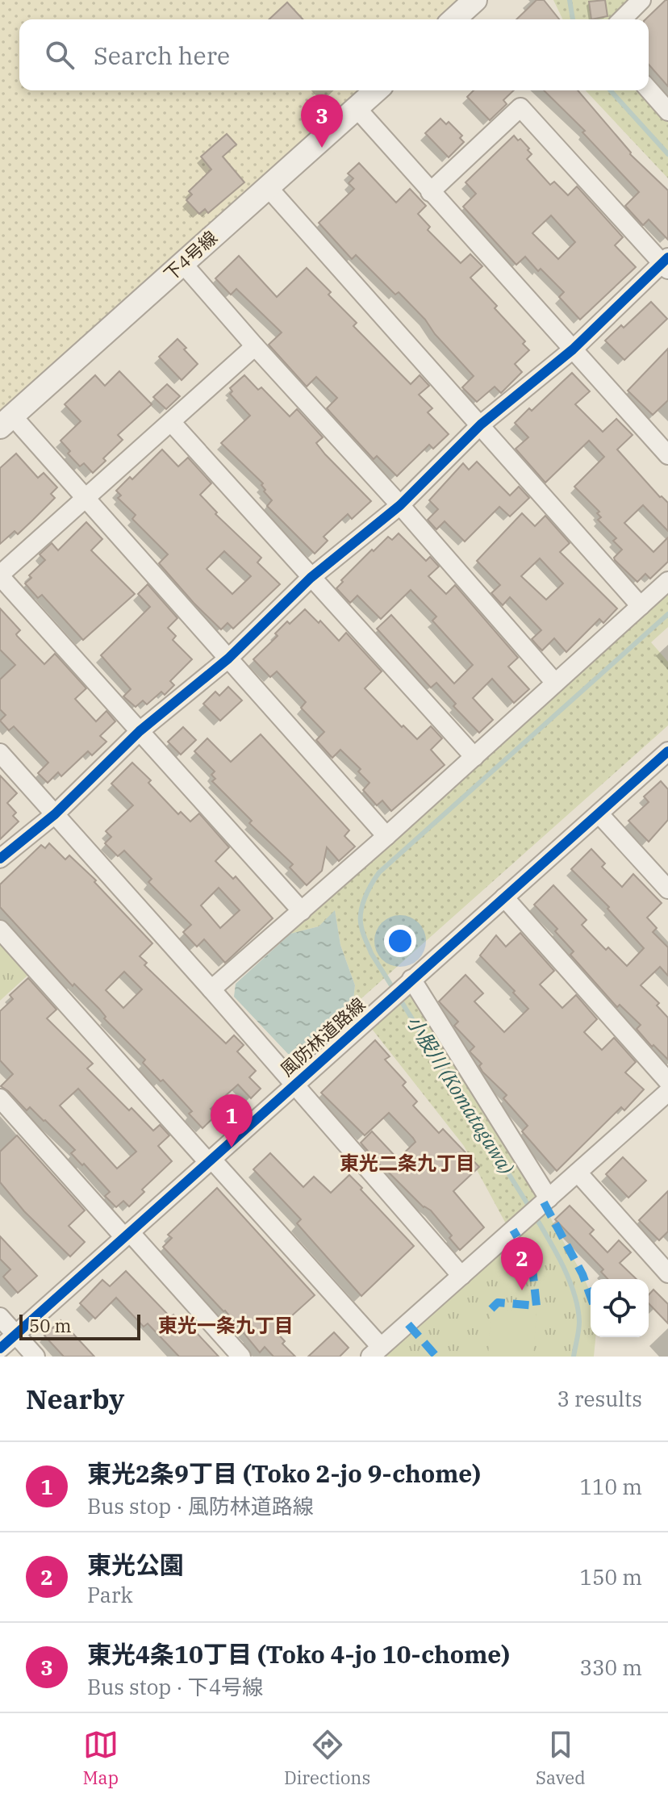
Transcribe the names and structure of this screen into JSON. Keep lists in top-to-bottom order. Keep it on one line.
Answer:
{"streets":{"street":["下4号線","風防林道路線"]},"districts":["東光二条九丁目","東光一条九丁目"],"water":["小股川 (Komatagawa)"],"scale_bar":"50 m","page":{"search":"Search here","pins":["3","1","2"],"scale":"50 m","heading":["Nearby","3 results"],"list":[{"mark":"1","name":"東光2条9丁目 (Toko 2-jo 9-chome)","note":"Bus stop · 風防林道路線","value":"110 m"},{"mark":"2","name":"東光公園","note":"Park","value":"150 m"},{"mark":"3","name":"東光4条10丁目 (Toko 4-jo 10-chome)","note":"Bus stop · 下4号線","value":"330 m"}],"nav":["Map","Directions","Saved"]}}
